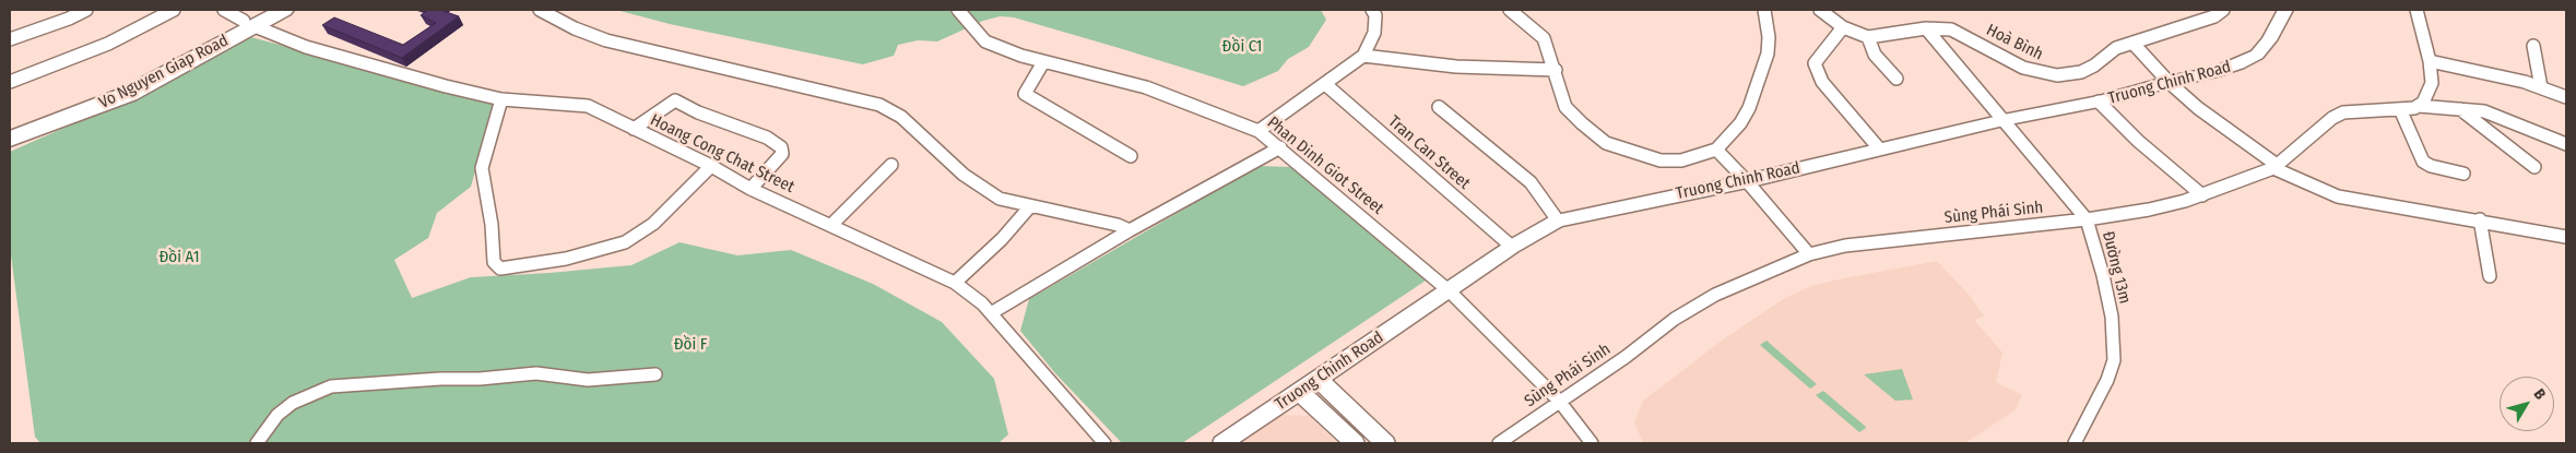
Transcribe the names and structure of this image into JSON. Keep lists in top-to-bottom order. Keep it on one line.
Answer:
{"streets":{"highway":["Vo Nguyen Giap Road"],"street":["Hoà Bình","Truong Chinh Road","Tran Can Street","Hoang Cong Chat Street","Phan Dinh Giot Street","Sùng Phái Sinh","Đường 13m"]},"crossings":[["Hoà Bình","Đường 13m"],["Vo Nguyen Giap Road","Hoang Cong Chat Street"],["Truong Chinh Road","Tran Can Street"],["Truong Chinh Road","Phan Dinh Giot Street"],["Truong Chinh Road","Đường 13m"],["Phan Dinh Giot Street","Sùng Phái Sinh"],["Sùng Phái Sinh","Đường 13m"]],"parks":["Đồi C1","Đồi A1","Đồi F"],"north":"top right"}
